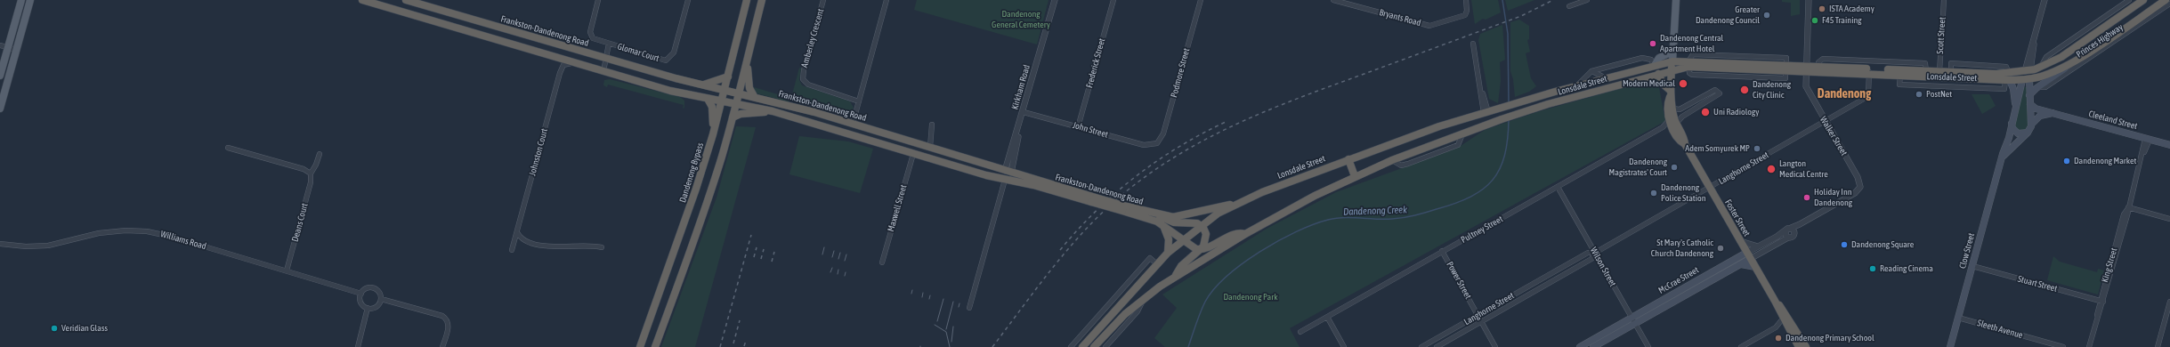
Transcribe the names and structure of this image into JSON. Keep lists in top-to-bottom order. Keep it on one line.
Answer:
{"streets":{"highway":["Frankston-Dandenong Road","Princes Highway","Lonsdale Street","Kirkham Road","Dandenong Bypass","Foster Street","Clow Street"],"main road":["Cleeland Street","McCrae Street"],"street":["Bryants Road","Scott Street","Amberley Crescent","Glomar Court","Frederick Street","Podmore Street","John Street","Walker Street","Johnston Court","Langhorne Street","Maxwell Street","Deans Court","Pultney Street","Williams Road","King Street","Wilson Street","Power Street","Stuart Street","Sleeth Avenue"]},"crossings":[["Frankston-Dandenong Road","Lonsdale Street"],["Frankston-Dandenong Road","Kirkham Road"],["Frankston-Dandenong Road","Johnston Court"],["Frankston-Dandenong Road","Dandenong Bypass"],["Frankston-Dandenong Road","Maxwell Street"],["Scott Street","Lonsdale Street"],["Princes Highway","Lonsdale Street"],["Princes Highway","Clow Street"],["Frederick Street","John Street"],["Podmore Street","John Street"],["Lonsdale Street","Walker Street"],["Lonsdale Street","Langhorne Street"],["Lonsdale Street","Foster Street"],["Lonsdale Street","Clow Street"],["Kirkham Road","John Street"],["Cleeland Street","Clow Street"],["Cleeland Street","King Street"],["Walker Street","Langhorne Street"],["Walker Street","McCrae Street"],["Langhorne Street","Foster Street"],["Langhorne Street","Wilson Street"],["Langhorne Street","Power Street"],["Foster Street","Pultney Street"],["Foster Street","McCrae Street"],["Deans Court","Williams Road"],["Pultney Street","Wilson Street"],["Pultney Street","Power Street"],["Clow Street","Stuart Street"],["Clow Street","Sleeth Avenue"],["King Street","Stuart Street"],["Wilson Street","McCrae Street"]],"districts":["Dandenong"],"water":["Dandenong Creek"],"parks":["Dandenong General Cemetery","Dandenong Park"],"places":["ISTA Academy","Greater Dandenong Council","F45 Training","Dandenong Central Apartment Hotel","Modern Medical","Dandenong City Clinic","PostNet","Uni Radiology","Adem Somyurek MP","Dandenong Market","Dandenong Magistrates' Court","Langton Medical Centre","Dandenong Police Station","Holiday Inn Dandenong","Dandenong Square","St Mary's Catholic Church Dandenong","Reading Cinema","Veridian Glass","Dandenong Primary School"]}
